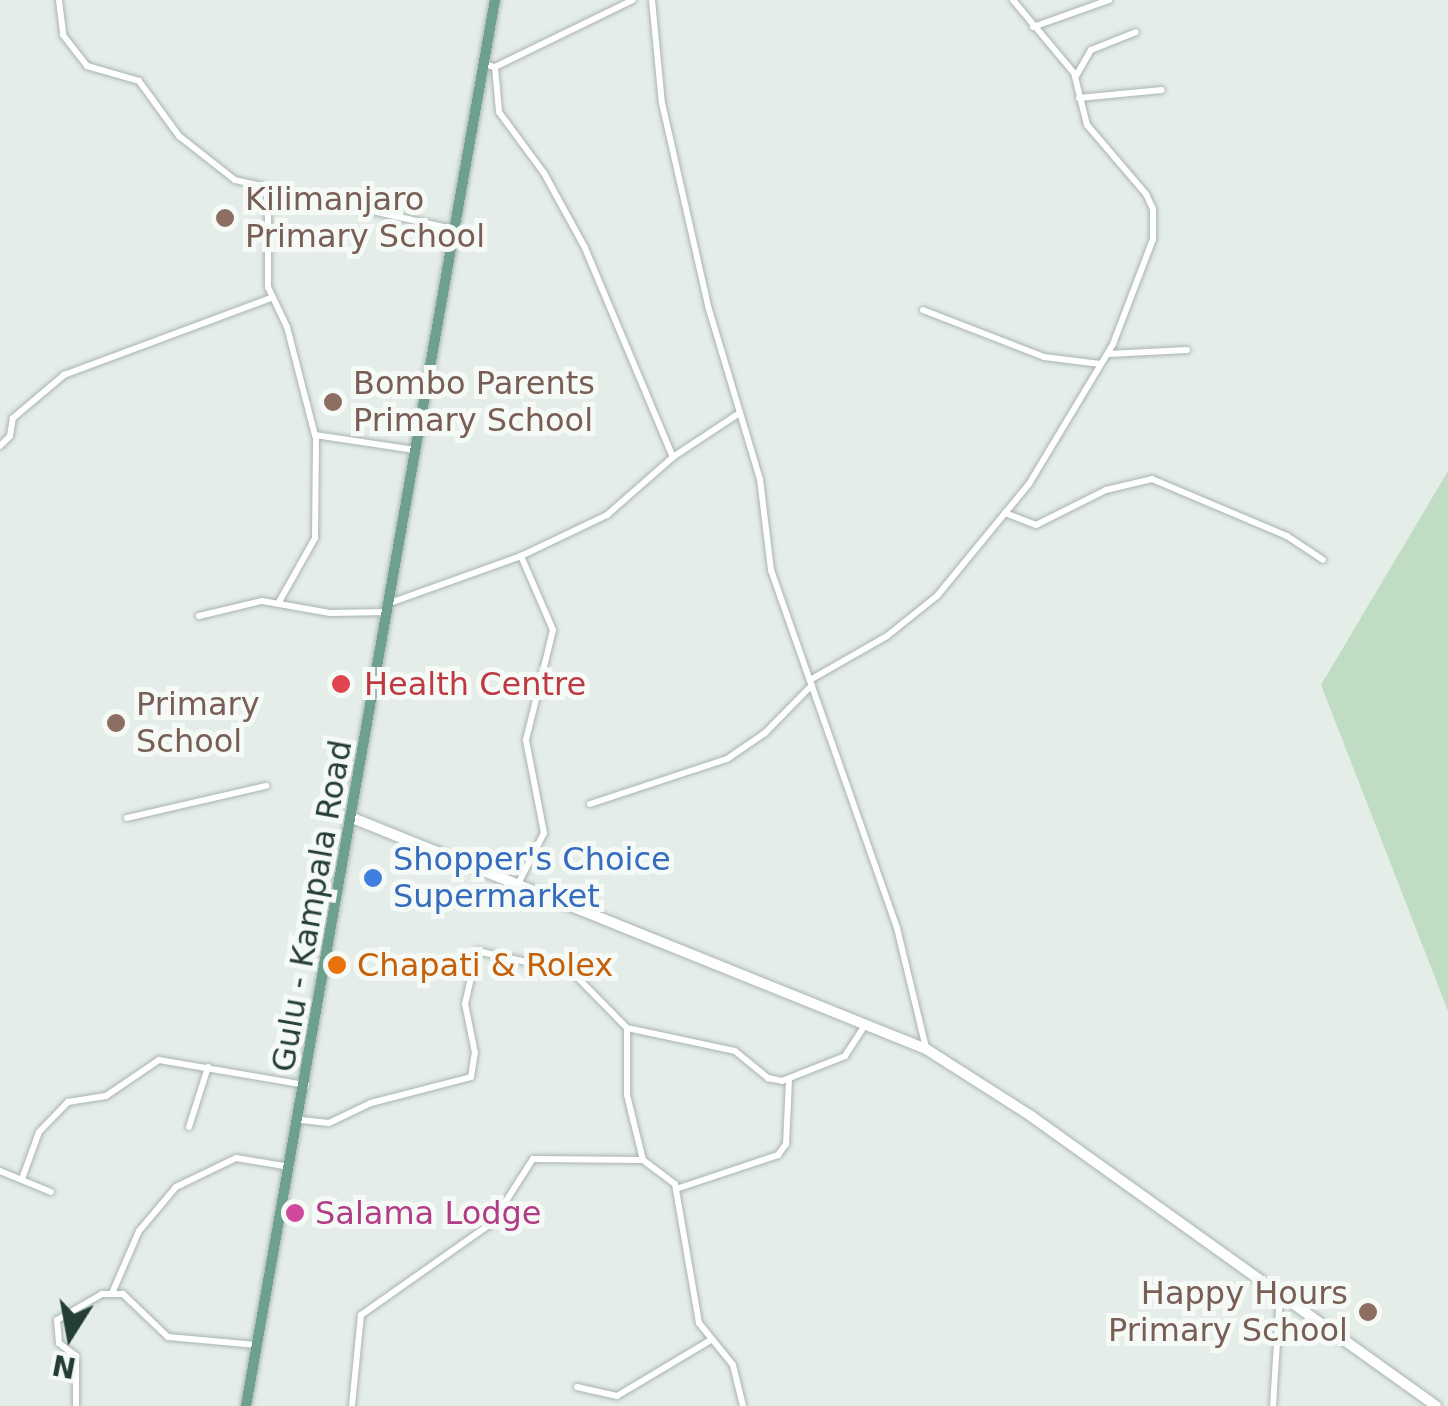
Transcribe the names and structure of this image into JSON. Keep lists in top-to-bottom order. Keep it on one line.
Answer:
{"streets":{"main road":["Gulu - Kampala Road"]},"places":["Kilimanjaro Primary School","Bombo Parents Primary School","Health Centre","Primary School","Shopper's Choice Supermarket","Chapati & Rolex","Salama Lodge","Happy Hours Primary School"],"north":"bottom"}
